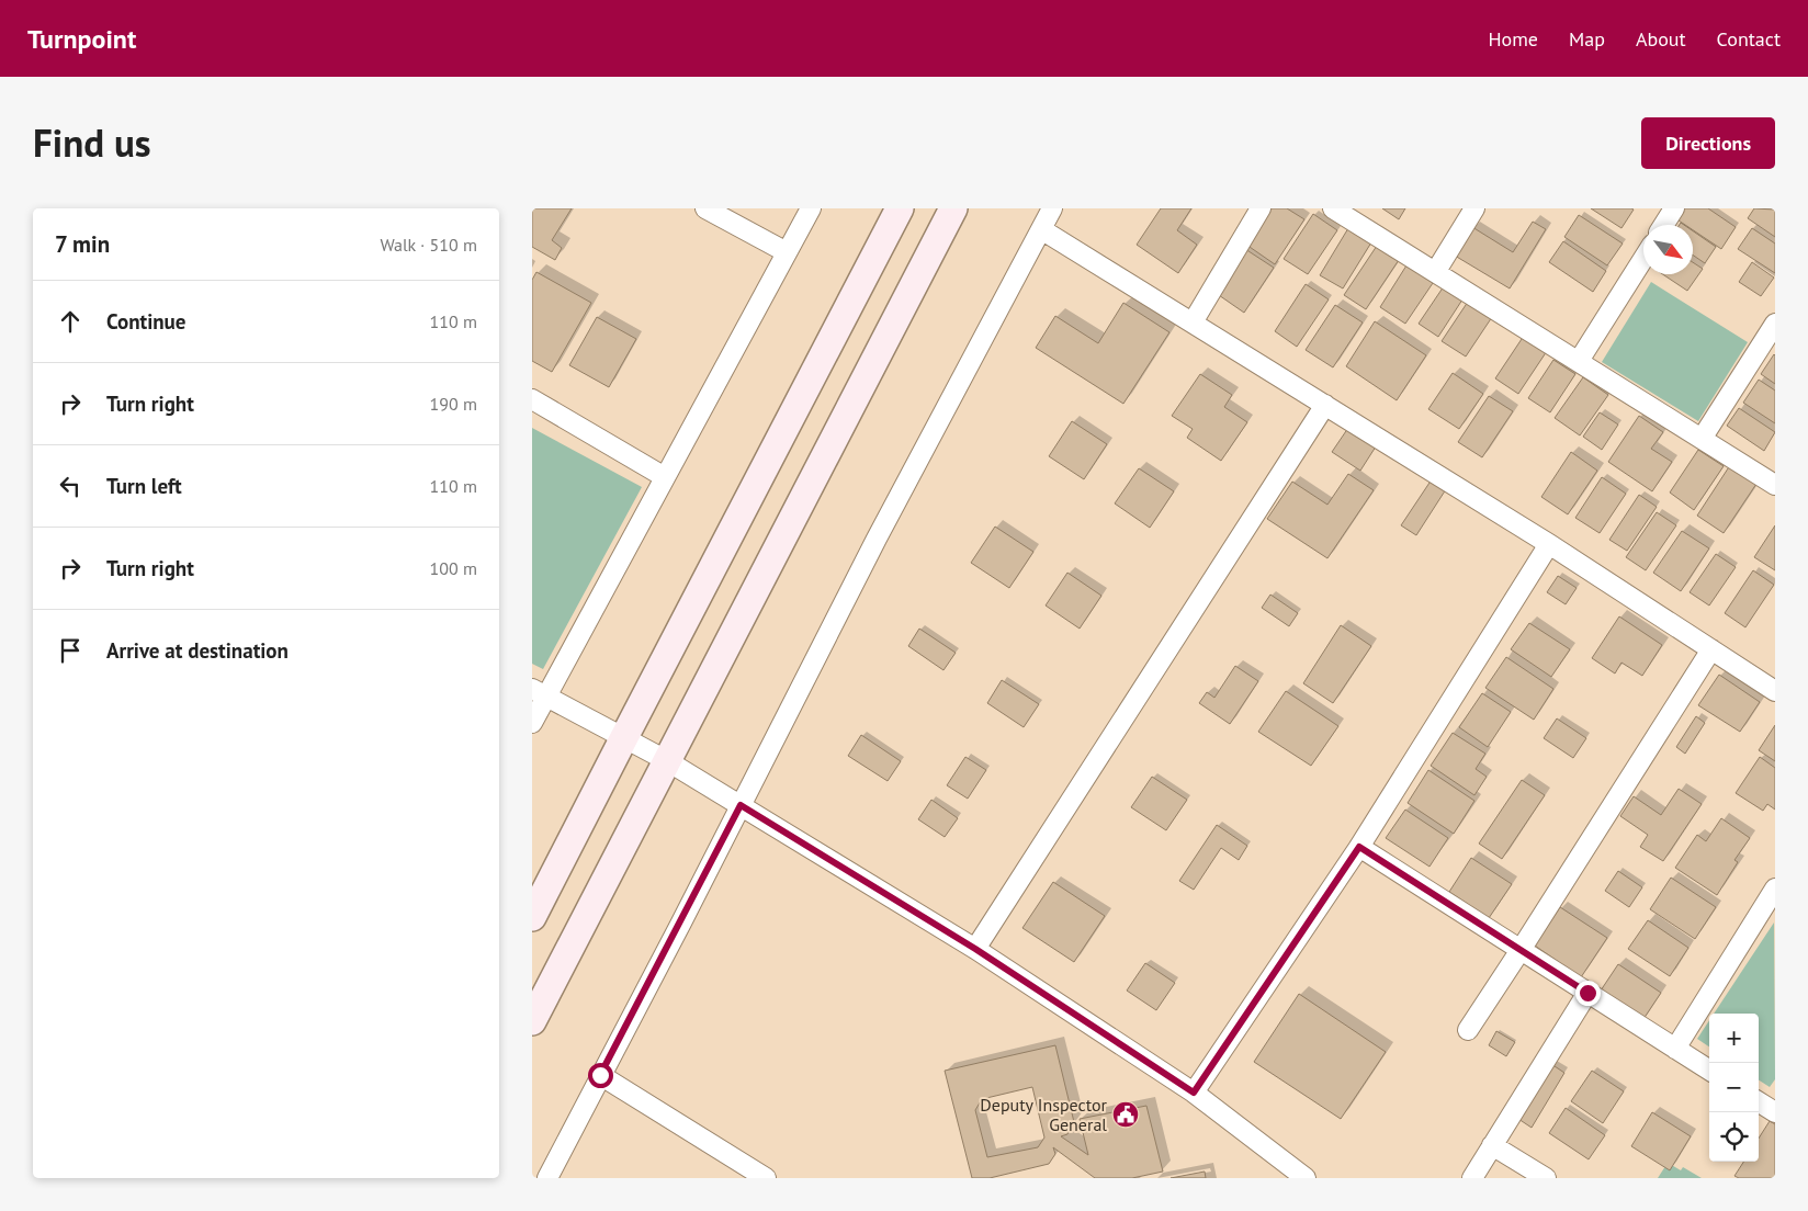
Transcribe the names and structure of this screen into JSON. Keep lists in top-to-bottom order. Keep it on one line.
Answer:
{"places":{"public building":["Deputy Inspector General"]},"north":"bottom right","page":{"header":"Turnpoint","nav":["Home","Map","About","Contact"],"title":"Find us","buttons":"Directions","heading":["7 min","Walk · 510 m"],"list":[["Continue","110 m"],["Turn right","190 m"],["Turn left","110 m"],["Turn right","100 m"],"Arrive at destination"],"map_buttons":["+","−"]}}
